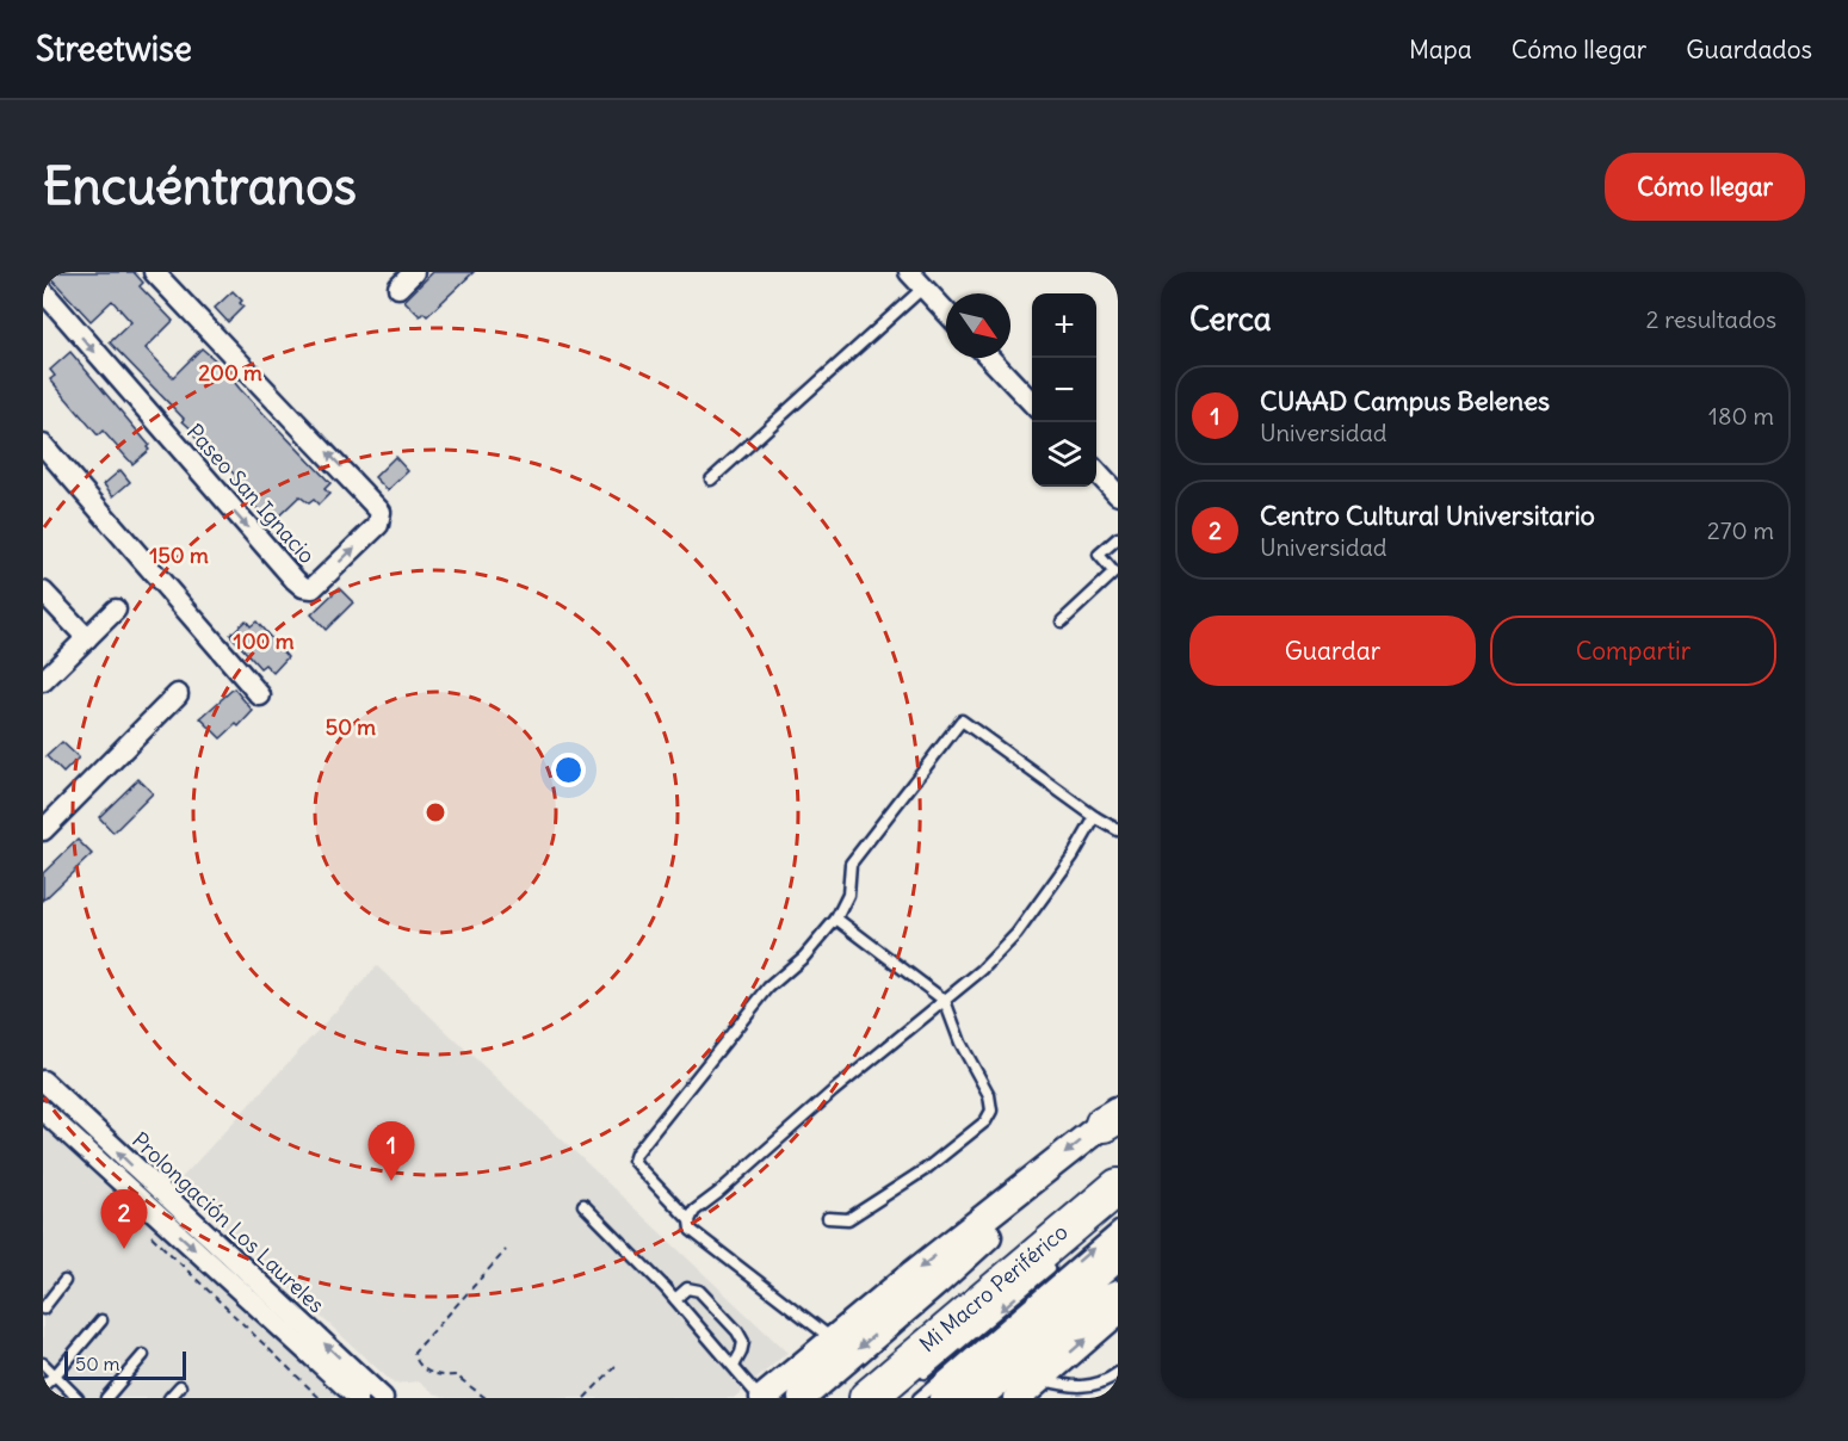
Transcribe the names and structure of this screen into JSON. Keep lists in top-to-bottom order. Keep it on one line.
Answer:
{"streets":{"street":["Paseo San Ignacio","Prolongación Los Laureles"],"lane":["Mi Macro Periférico"]},"scale_bar":"50 m","north":"bottom right","page":{"header":"Streetwise","nav":["Mapa","Cómo llegar","Guardados"],"buttons":["Cómo llegar",["Guardar","Compartir"]],"title":"Encuéntranos","heading":["Cerca","2 resultados"],"map_buttons":["+","−"],"list":[{"mark":"1","name":"CUAAD Campus Belenes","note":"Universidad","value":"180 m"},{"mark":"2","name":"Centro Cultural Universitario","note":"Universidad","value":"270 m"}],"pins":["1","2"],"scale":"50 m"},"rings":["200 m","150 m","100 m","50 m"]}
